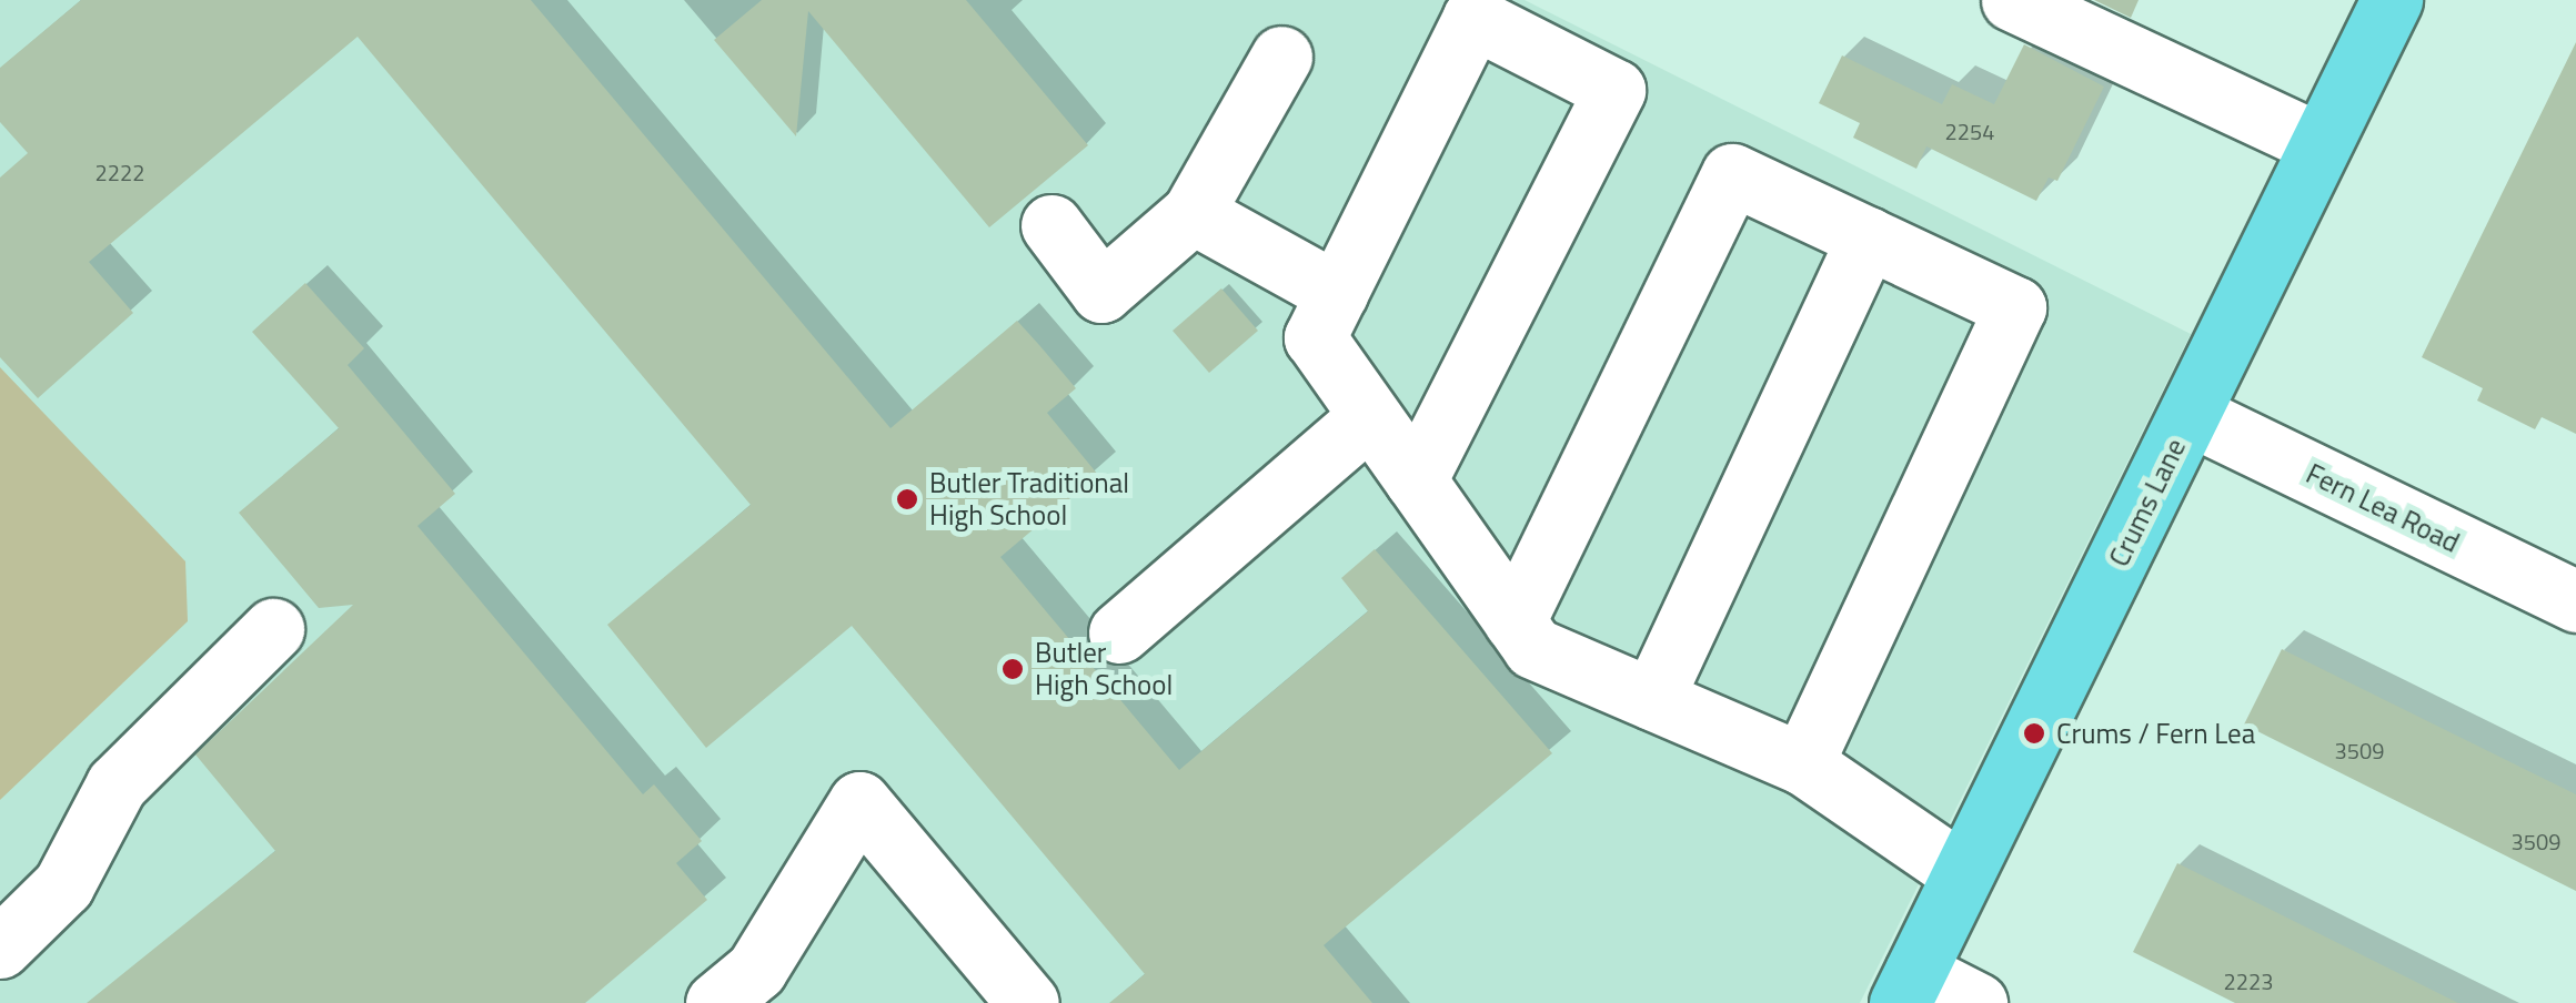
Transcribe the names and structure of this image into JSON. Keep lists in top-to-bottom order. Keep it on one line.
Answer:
{"streets":{"main road":["Crums Lane"],"street":["Fern Lea Road"]},"crossings":[["Crums Lane","Fern Lea Road"]],"places":["Butler Traditional High School","Butler High School","Crums / Fern Lea"],"house_numbers":["2254","2222","3509","3509","2223"]}
